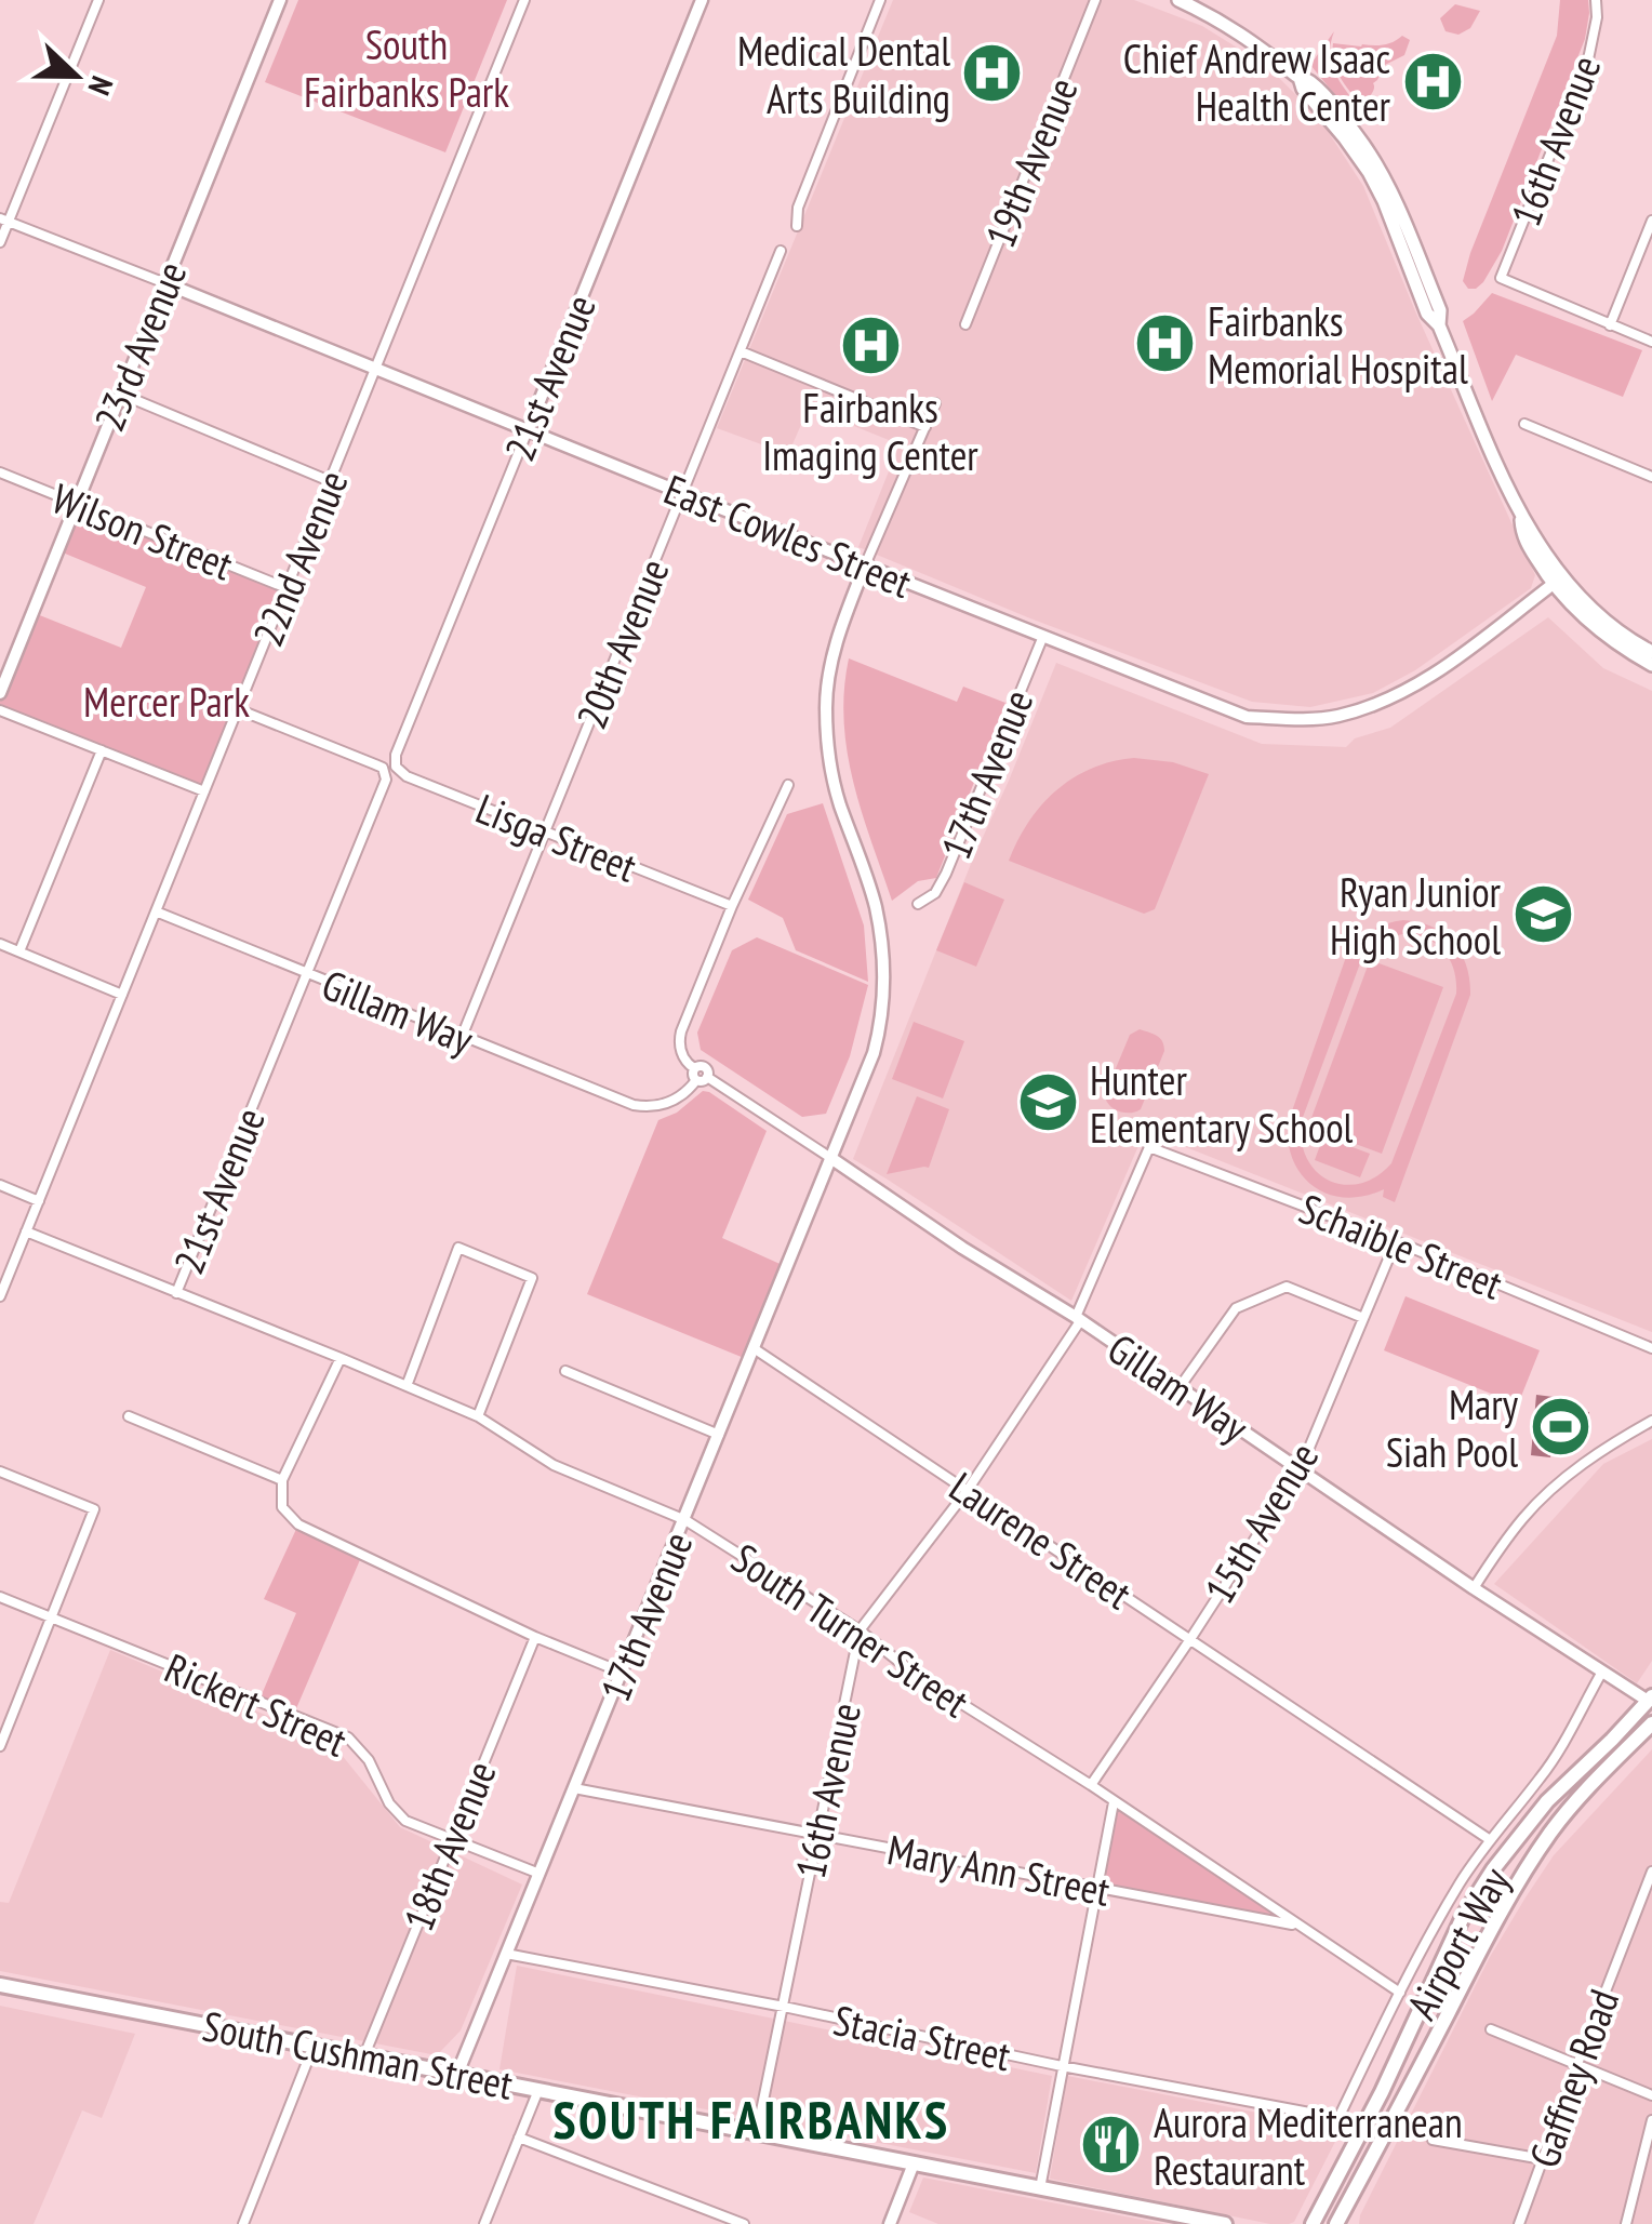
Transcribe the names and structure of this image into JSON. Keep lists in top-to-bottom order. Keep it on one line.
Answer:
{"streets":{"main road":["Airport Way","South Cushman Street"],"street":["16th Avenue","19th Avenue","23rd Avenue","21st Avenue","Wilson Street","East Cowles Street","22nd Avenue","20th Avenue","17th Avenue","Lisga Street","Gillam Way","Schaible Street","15th Avenue","Laurene Street","South Turner Street","Rickert Street","18th Avenue","Mary Ann Street","Stacia Street","Gaffney Road"]},"crossings":[["16th Avenue","Gillam Way"],["16th Avenue","Schaible Street"],["16th Avenue","Laurene Street"],["16th Avenue","South Turner Street"],["16th Avenue","Mary Ann Street"],["16th Avenue","Stacia Street"],["16th Avenue","South Cushman Street"],["23rd Avenue","Wilson Street"],["23rd Avenue","East Cowles Street"],["21st Avenue","East Cowles Street"],["21st Avenue","22nd Avenue"],["21st Avenue","Lisga Street"],["21st Avenue","Gillam Way"],["21st Avenue","South Turner Street"],["Wilson Street","22nd Avenue"],["East Cowles Street","22nd Avenue"],["East Cowles Street","20th Avenue"],["East Cowles Street","17th Avenue"],["22nd Avenue","Gillam Way"],["22nd Avenue","South Turner Street"],["20th Avenue","Lisga Street"],["20th Avenue","Gillam Way"],["17th Avenue","Gillam Way"],["17th Avenue","Laurene Street"],["17th Avenue","South Turner Street"],["17th Avenue","Rickert Street"],["17th Avenue","Mary Ann Street"],["17th Avenue","Stacia Street"],["17th Avenue","South Cushman Street"],["Gillam Way","15th Avenue"],["Gillam Way","Airport Way"],["Schaible Street","15th Avenue"],["15th Avenue","Laurene Street"],["15th Avenue","South Turner Street"],["South Turner Street","Mary Ann Street"],["South Turner Street","Stacia Street"],["Rickert Street","18th Avenue"],["18th Avenue","South Cushman Street"]],"districts":["SOUTH FAIRBANKS"],"parks":["South Fairbanks Park","Mercer Park"],"places":{"hospital":["Medical Dental Arts Building","Chief Andrew Isaac Health Center","Fairbanks Memorial Hospital","Fairbanks Imaging Center"],"school or university":["Ryan Junior High School","Hunter Elementary School"],"sports":["Mary Siah Pool"],"restaurant":["Aurora Mediterranean Restaurant"]},"north":"right"}
